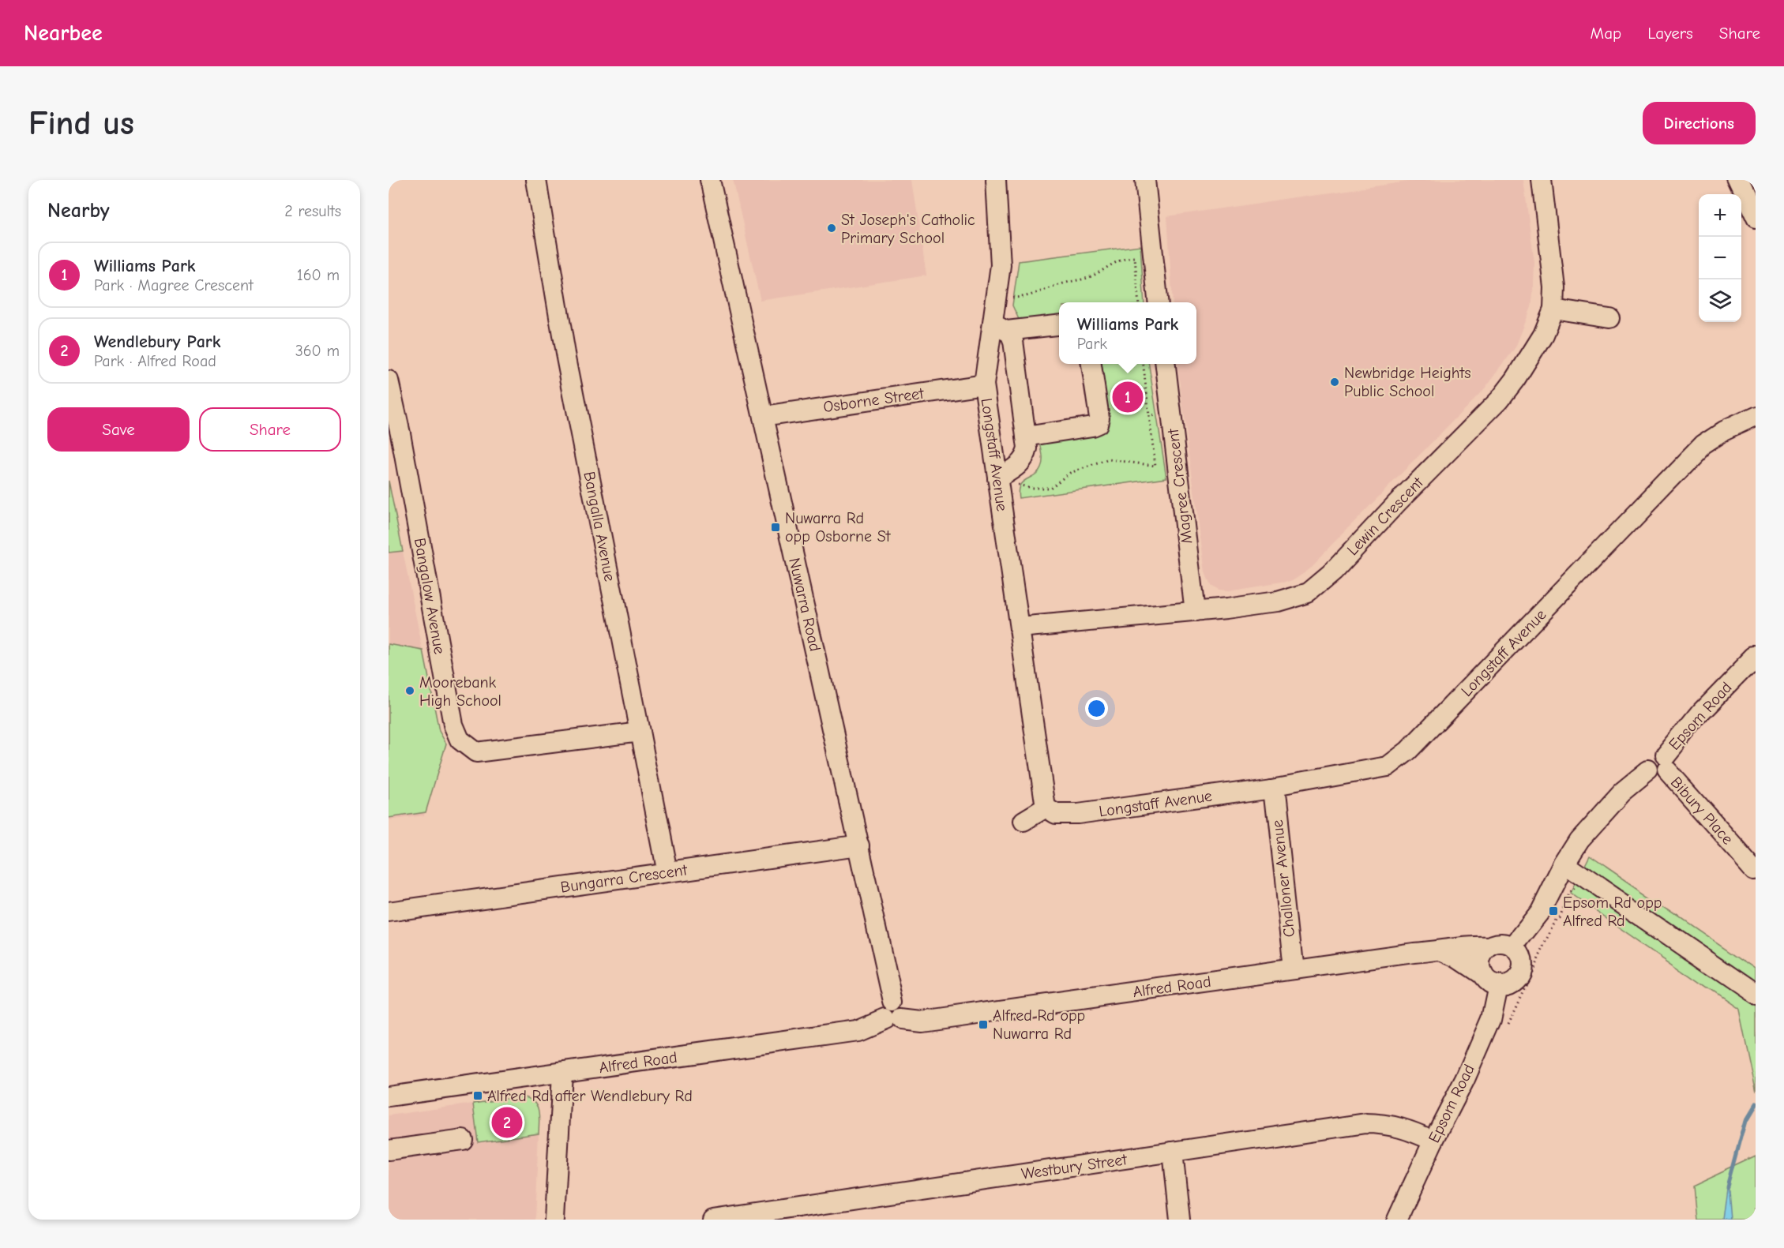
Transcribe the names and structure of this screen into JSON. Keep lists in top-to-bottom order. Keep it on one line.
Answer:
{"streets":{"street":["Osborne Street","Longstaff Avenue","Magree Crescent","Lewin Crescent","Bangalla Avenue","Bangalow Avenue","Nuwarra Road","Epsom Road","Bibury Place","Bungarra Crescent","Challoner Avenue","Alfred Road","Westbury Street"]},"crossings":[["Osborne Street","Longstaff Avenue"],["Osborne Street","Nuwarra Road"],["Longstaff Avenue","Lewin Crescent"],["Longstaff Avenue","Challoner Avenue"],["Magree Crescent","Lewin Crescent"],["Bangalla Avenue","Bangalow Avenue"],["Bangalla Avenue","Bungarra Crescent"],["Nuwarra Road","Bungarra Crescent"],["Nuwarra Road","Alfred Road"],["Epsom Road","Bibury Place"],["Epsom Road","Alfred Road"],["Epsom Road","Westbury Street"],["Challoner Avenue","Alfred Road"]],"places":{"other":["St Joseph's Catholic Primary School","Newbridge Heights Public School","Moorebank High School"],"transit":["Nuwarra Rd opp Osborne St","Epsom Rd opp Alfred Rd","Alfred Rd opp Nuwarra Rd","Alfred Rd after Wendlebury Rd"]},"page":{"header":"Nearbee","nav":["Map","Layers","Share"],"buttons":["Directions",["Save","Share"]],"title":"Find us","heading":["Nearby","2 results"],"map_buttons":["+","−"],"list":[{"mark":"1","name":"Williams Park","note":"Park · Magree Crescent","value":"160 m"},{"mark":"2","name":"Wendlebury Park","note":"Park · Alfred Road","value":"360 m"}],"popup":["Williams Park","Park"],"pins":["1","2"]}}
